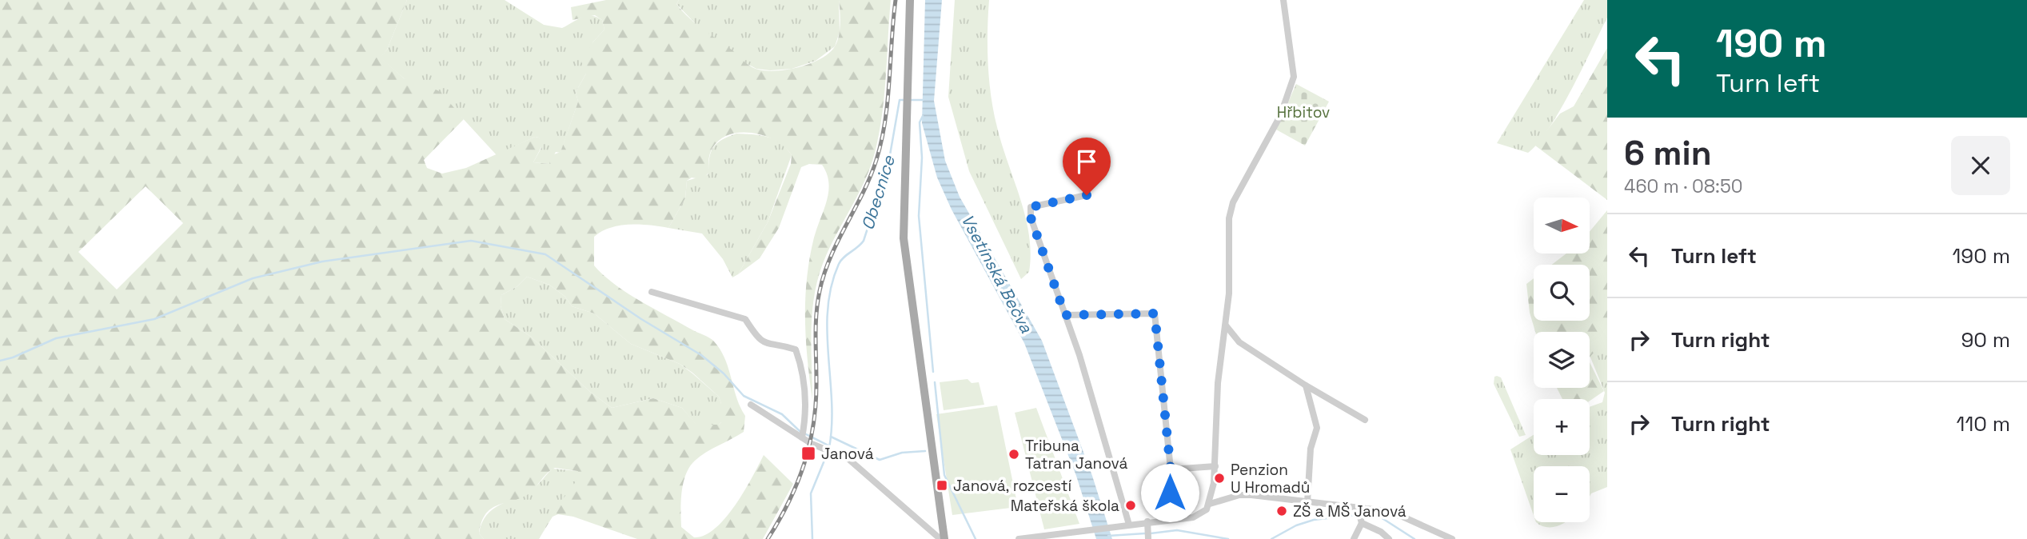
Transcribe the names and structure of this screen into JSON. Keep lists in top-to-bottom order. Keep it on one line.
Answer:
{"water":["Obecnice","Vsetínská Bečva"],"parks":["Hřbitov"],"places":{"transit":["Janová","Janová, rozcestí"],"other":["Tribuna Tatran Janová","Penzion U Hromadů","Mateřská škola","ZŠ a MŠ Janová"]},"north":"right","page":{"turn":["190 m","Turn left"],"heading":["6 min","460 m · 08:50"],"map_buttons":["+","−"],"list":[{"name":"Turn left","value":"190 m"},{"name":"Turn right","value":"90 m"},{"name":"Turn right","value":"110 m"}]}}
